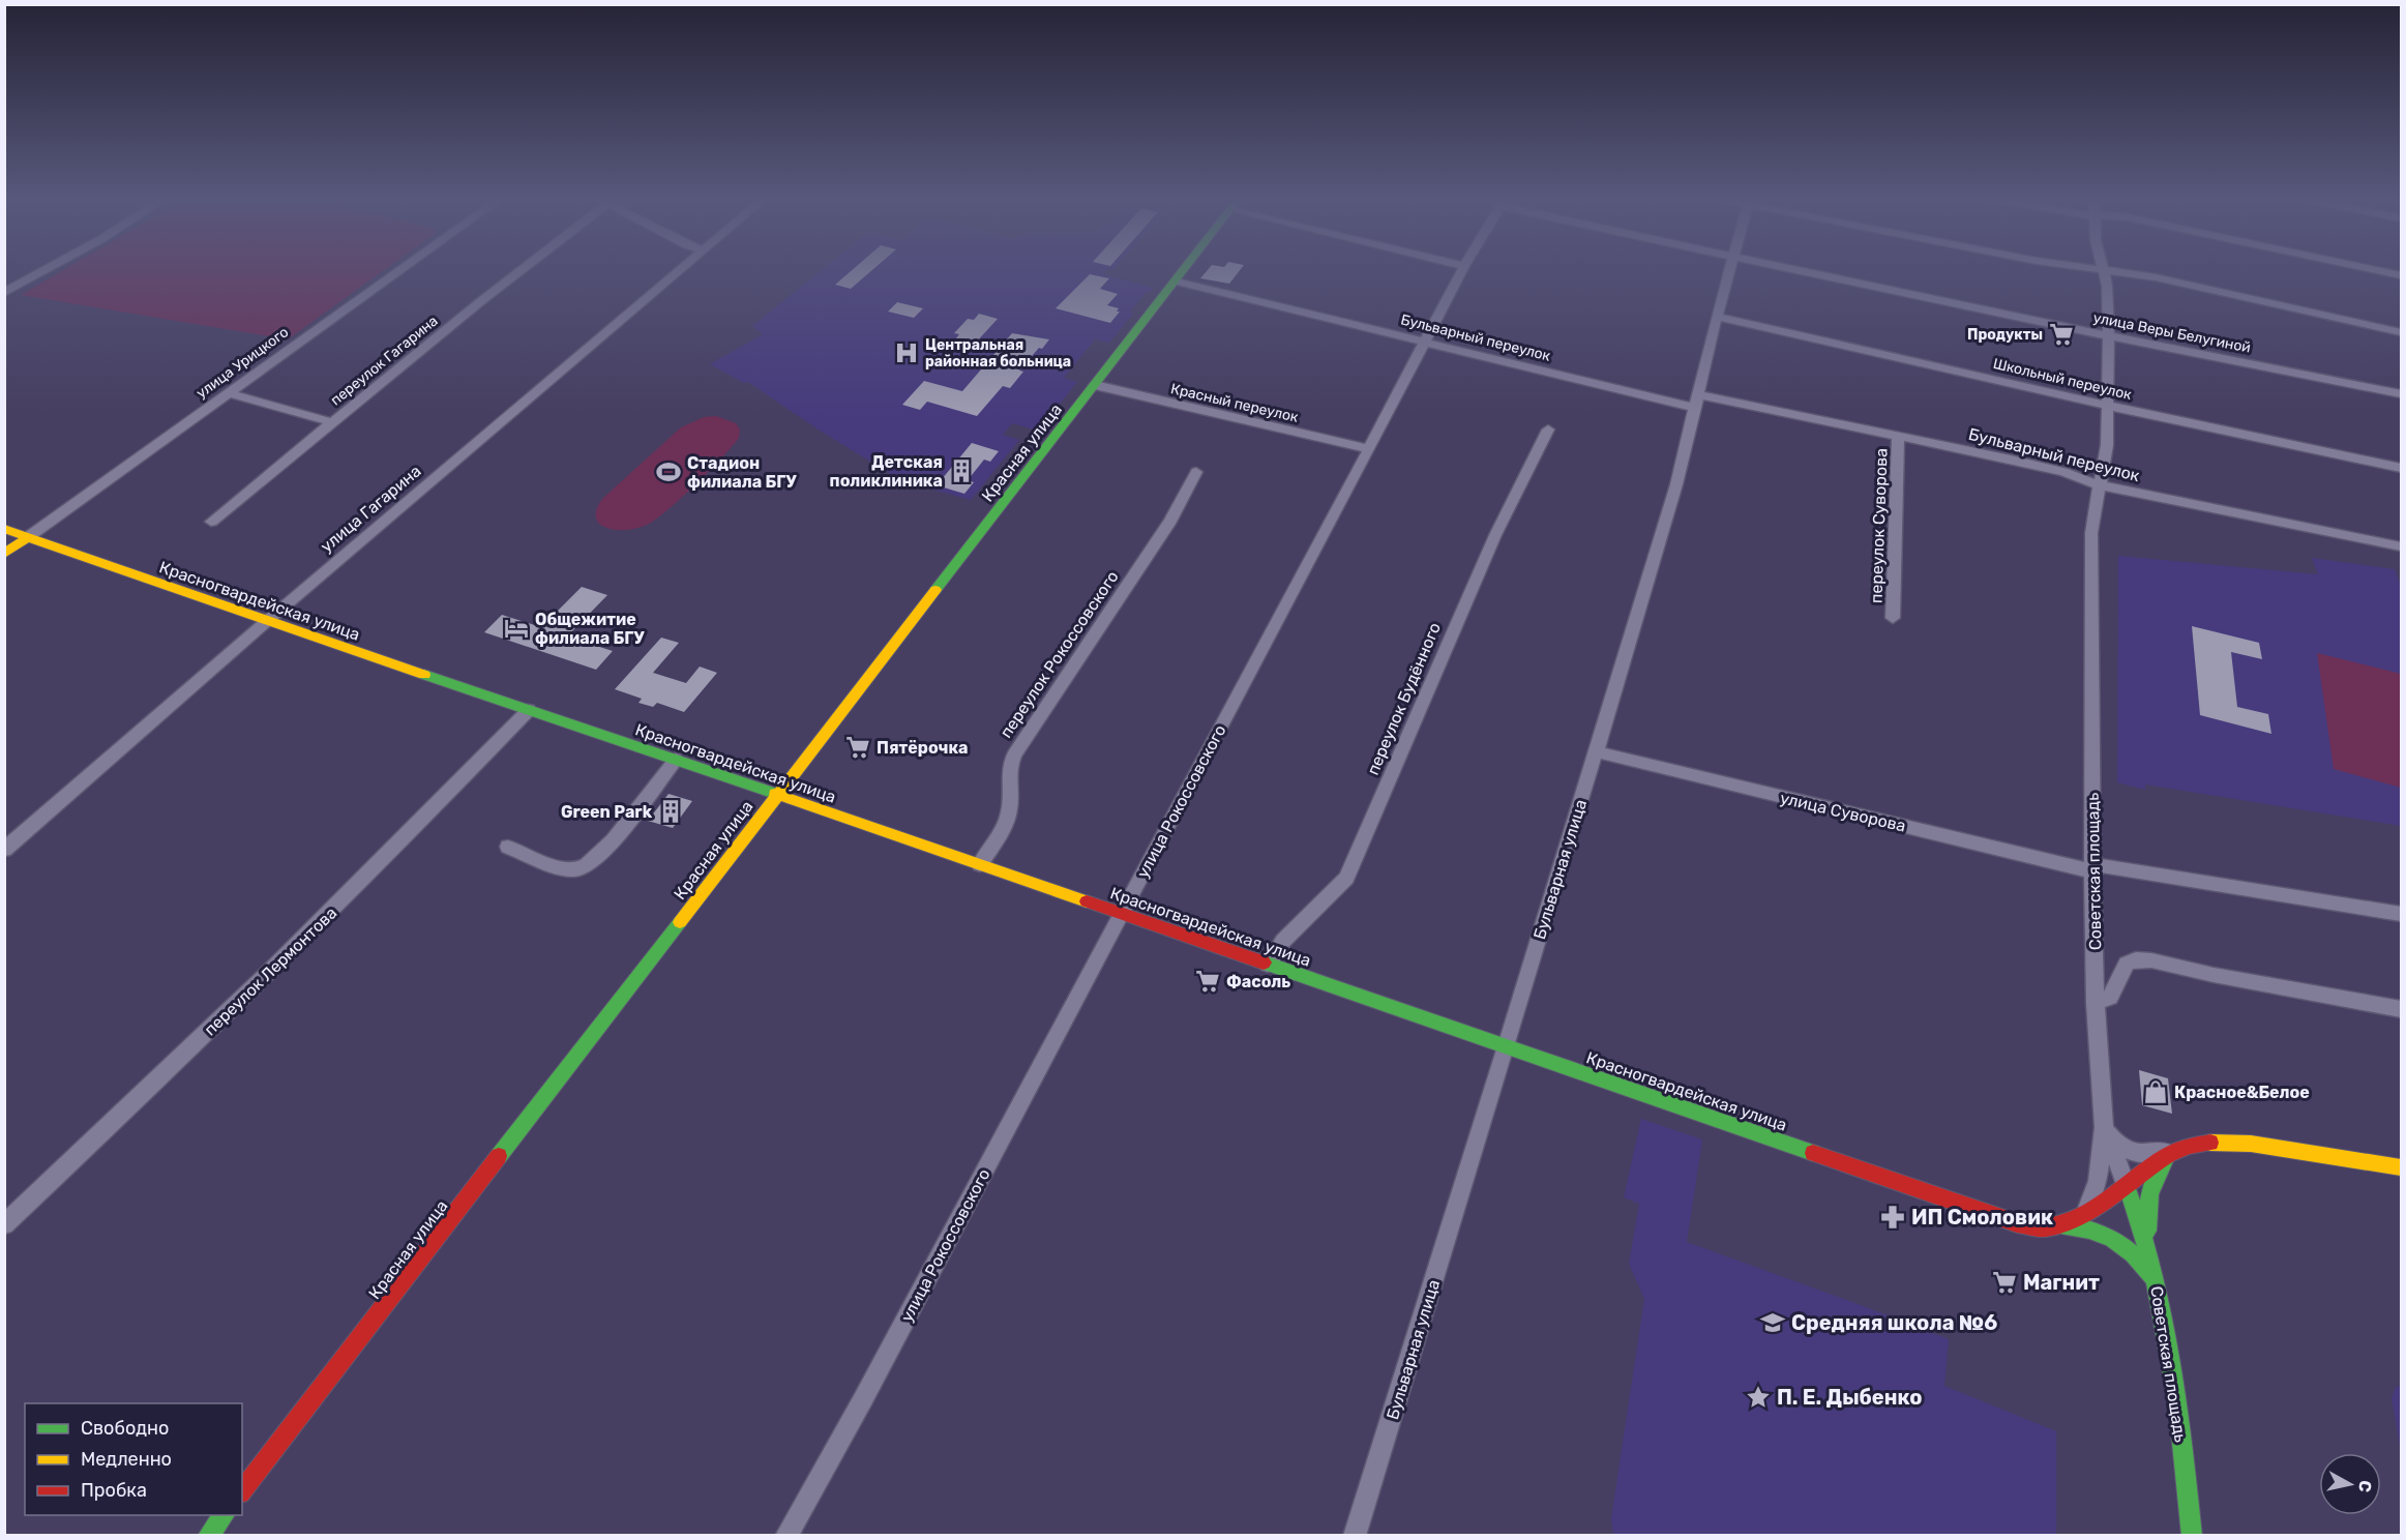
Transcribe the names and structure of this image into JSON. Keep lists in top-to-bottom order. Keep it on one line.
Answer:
{"streets":{"main road":["улица Урицкого","Красная улица","Красногвардейская улица","Советская площадь"],"street":["улица Веры Белугиной","Бульварный переулок","переулок Гагарина","Школьный переулок","Красный переулок","улица Гагарина","переулок Суворова","переулок Рокоссовского","переулок Будённого","улица Рокоссовского","улица Суворова","Бульварная улица","переулок Лермонтова"]},"crossings":[["улица Веры Белугиной","Советская площадь"],["Бульварный переулок","Красная улица"],["Бульварный переулок","переулок Суворова"],["Бульварный переулок","улица Рокоссовского"],["Бульварный переулок","Бульварная улица"],["Бульварный переулок","Советская площадь"],["улица Урицкого","Красногвардейская улица"],["Школьный переулок","Бульварная улица"],["Школьный переулок","Советская площадь"],["Красный переулок","Красная улица"],["Красный переулок","улица Рокоссовского"],["Красная улица","Красногвардейская улица"],["улица Гагарина","Красногвардейская улица"],["Красногвардейская улица","переулок Рокоссовского"],["Красногвардейская улица","переулок Будённого"],["Красногвардейская улица","улица Рокоссовского"],["Красногвардейская улица","Бульварная улица"],["Красногвардейская улица","Советская площадь"],["Красногвардейская улица","переулок Лермонтова"],["улица Суворова","Бульварная улица"],["улица Суворова","Советская площадь"]],"places":{"supermarket":["Продукты","Пятёрочка","Фасоль","Магнит"],"hospital":["Центральная районная больница"],"building":["Детская поликлиника","Green Park"],"sports":["Стадион филиала БГУ"],"hotel":["Общежитие филиала БГУ"],"shop":["Красное&Белое"],"pharmacy":["ИП Смоловик"],"school or university":["Средняя школа №6"],"place":["П. Е. Дыбенко"]},"legend":["Свободно","Медленно","Пробка"],"north":"right"}
